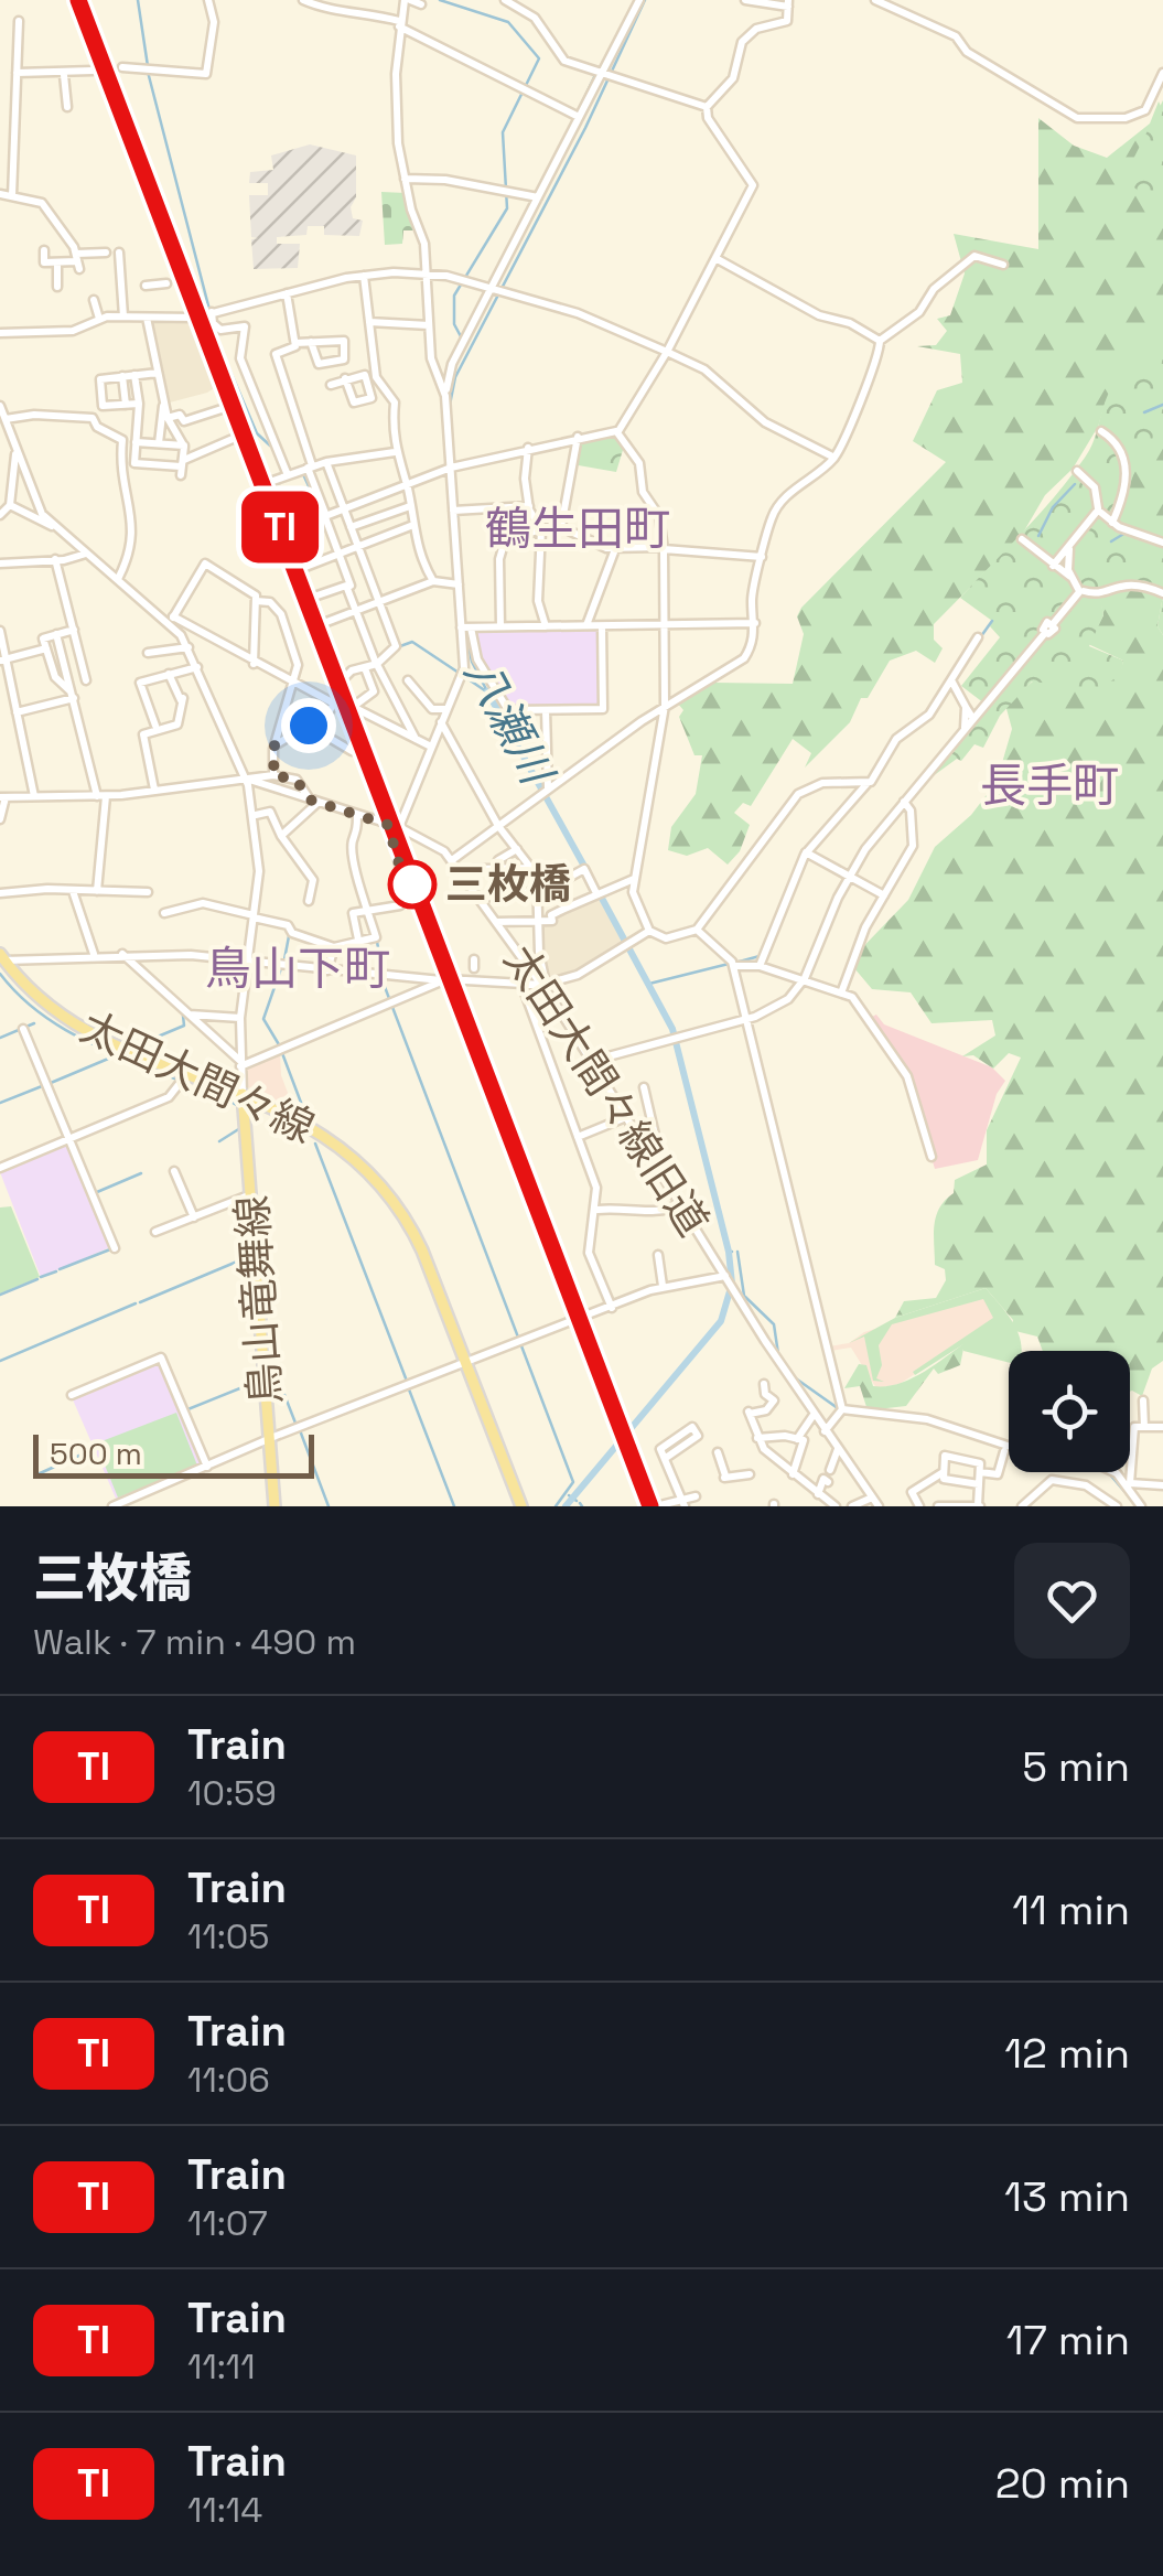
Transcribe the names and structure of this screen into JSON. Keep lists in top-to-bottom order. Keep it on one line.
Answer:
{"streets":{"main road":["太田大間々線","鳥山竜舞線"],"street":["太田大間々線旧道"]},"crossings":[["太田大間々線","鳥山竜舞線"]],"districts":["鶴生田町","長手町","鳥山下町"],"water":["八瀬川"],"places":["三枚橋"],"scale_bar":"500 m","page":{"on_map":"TI","scale":"500 m","heading":["三枚橋","Walk · 7 min · 490 m"],"list":[{"mark":"TI","name":"Train","note":"10:59","value":"5 min"},{"mark":"TI","name":"Train","note":"11:05","value":"11 min"},{"mark":"TI","name":"Train","note":"11:06","value":"12 min"},{"mark":"TI","name":"Train","note":"11:07","value":"13 min"},{"mark":"TI","name":"Train","note":"11:11","value":"17 min"},{"mark":"TI","name":"Train","note":"11:14","value":"20 min"}]}}
